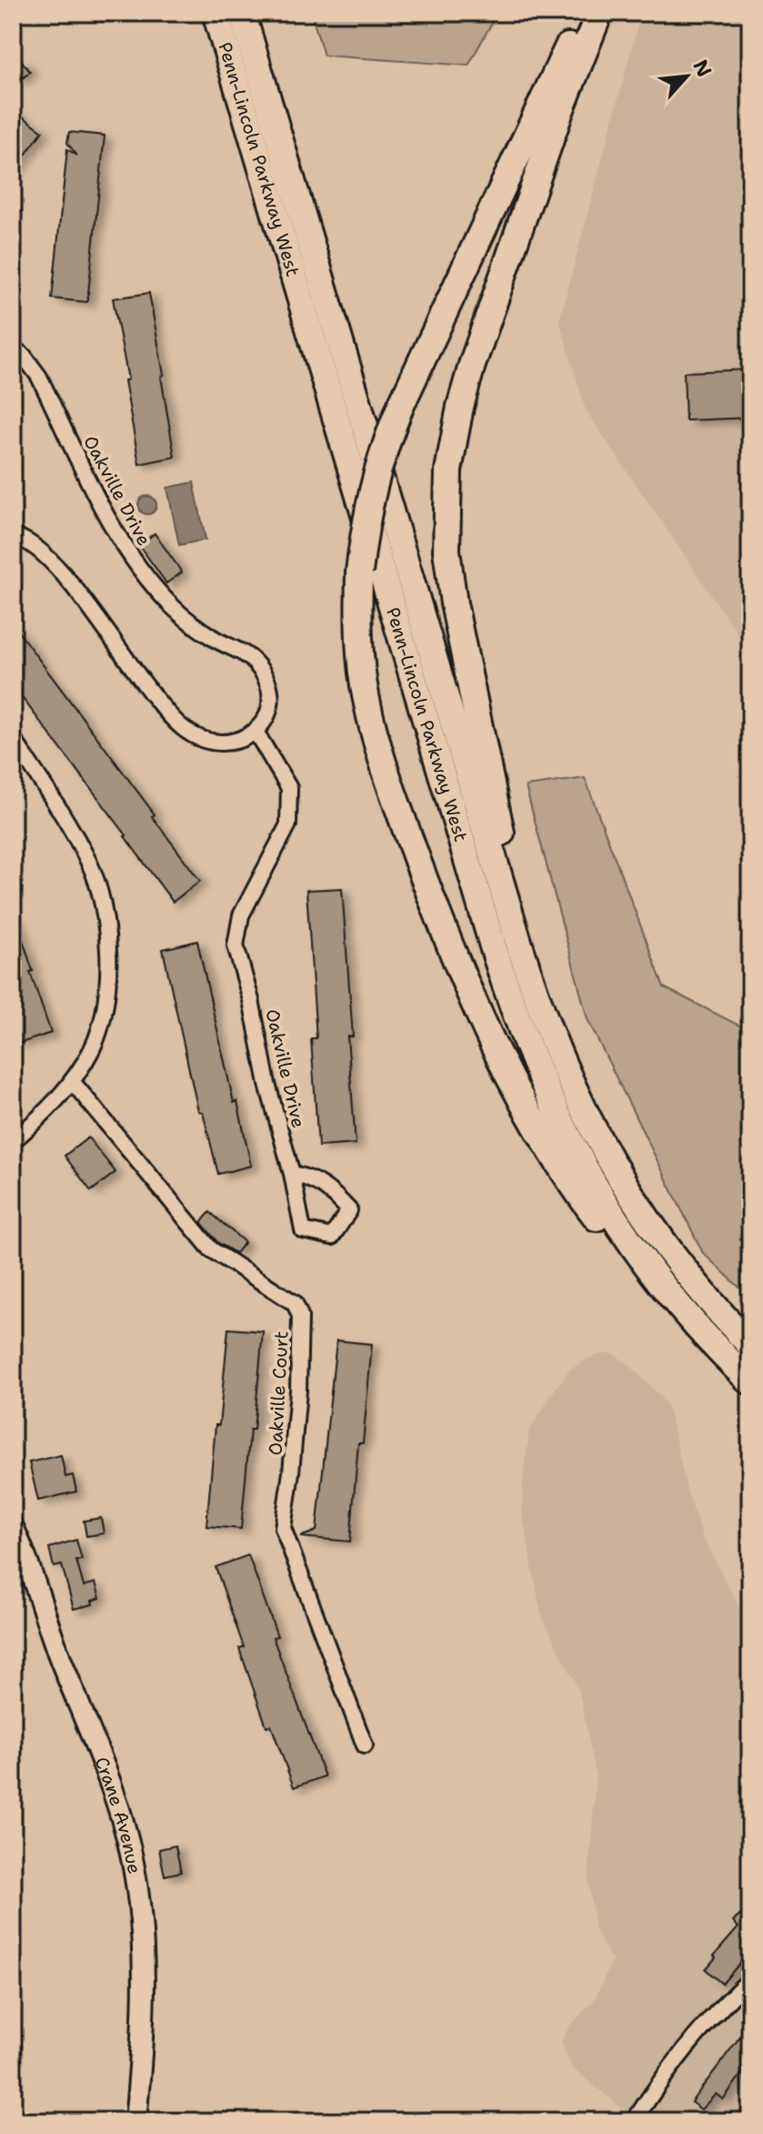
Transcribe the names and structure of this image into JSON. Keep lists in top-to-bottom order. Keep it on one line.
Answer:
{"streets":{"highway":["Penn-Lincoln Parkway West"],"street":["Oakville Drive","Oakville Court","Crane Avenue"]},"north":"top right"}
